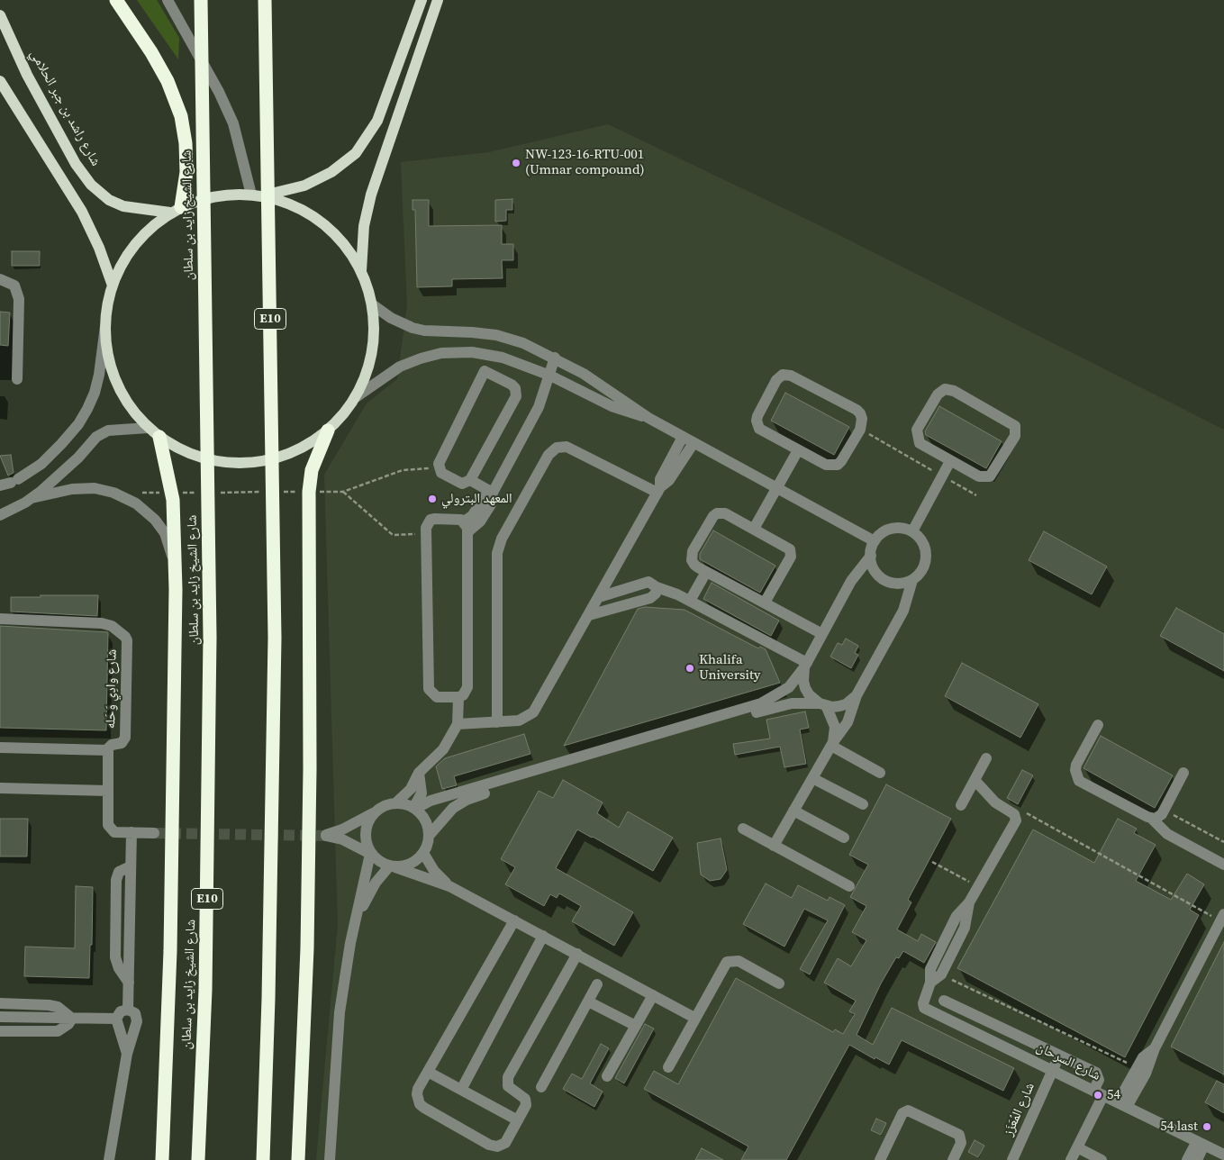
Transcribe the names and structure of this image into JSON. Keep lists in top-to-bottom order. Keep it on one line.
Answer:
{"streets":{"highway":["شارع الشيخ زايد بن سلطان","E10"],"main road":["شارع راشد بن جبر الحلامي"],"street":["شارع وادِي وَحَله","شارع السرحان","شارع المُعَزَز"]},"crossings":[["شارع السرحان","شارع المُعَزَز"]],"places":["NW-123-16-RTU-001 (Umnar compound)","المعهد البترولي","Khalifa University","54","54 last"]}
